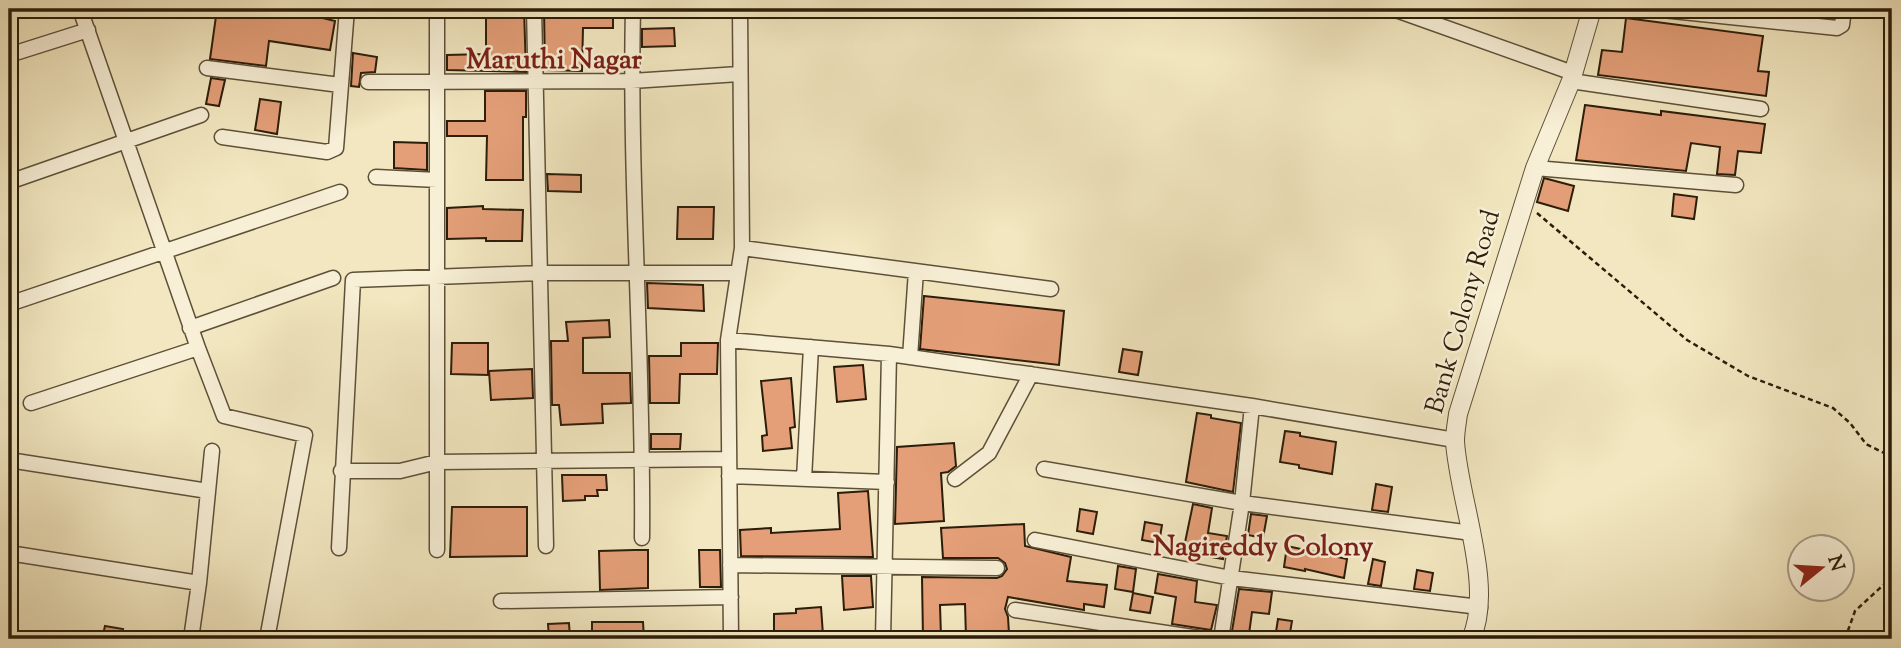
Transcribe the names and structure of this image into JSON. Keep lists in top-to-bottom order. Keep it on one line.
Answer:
{"streets":{"street":["Bank Colony Road"]},"districts":["Maruthi Nagar","Nagireddy Colony"],"north":"right"}
